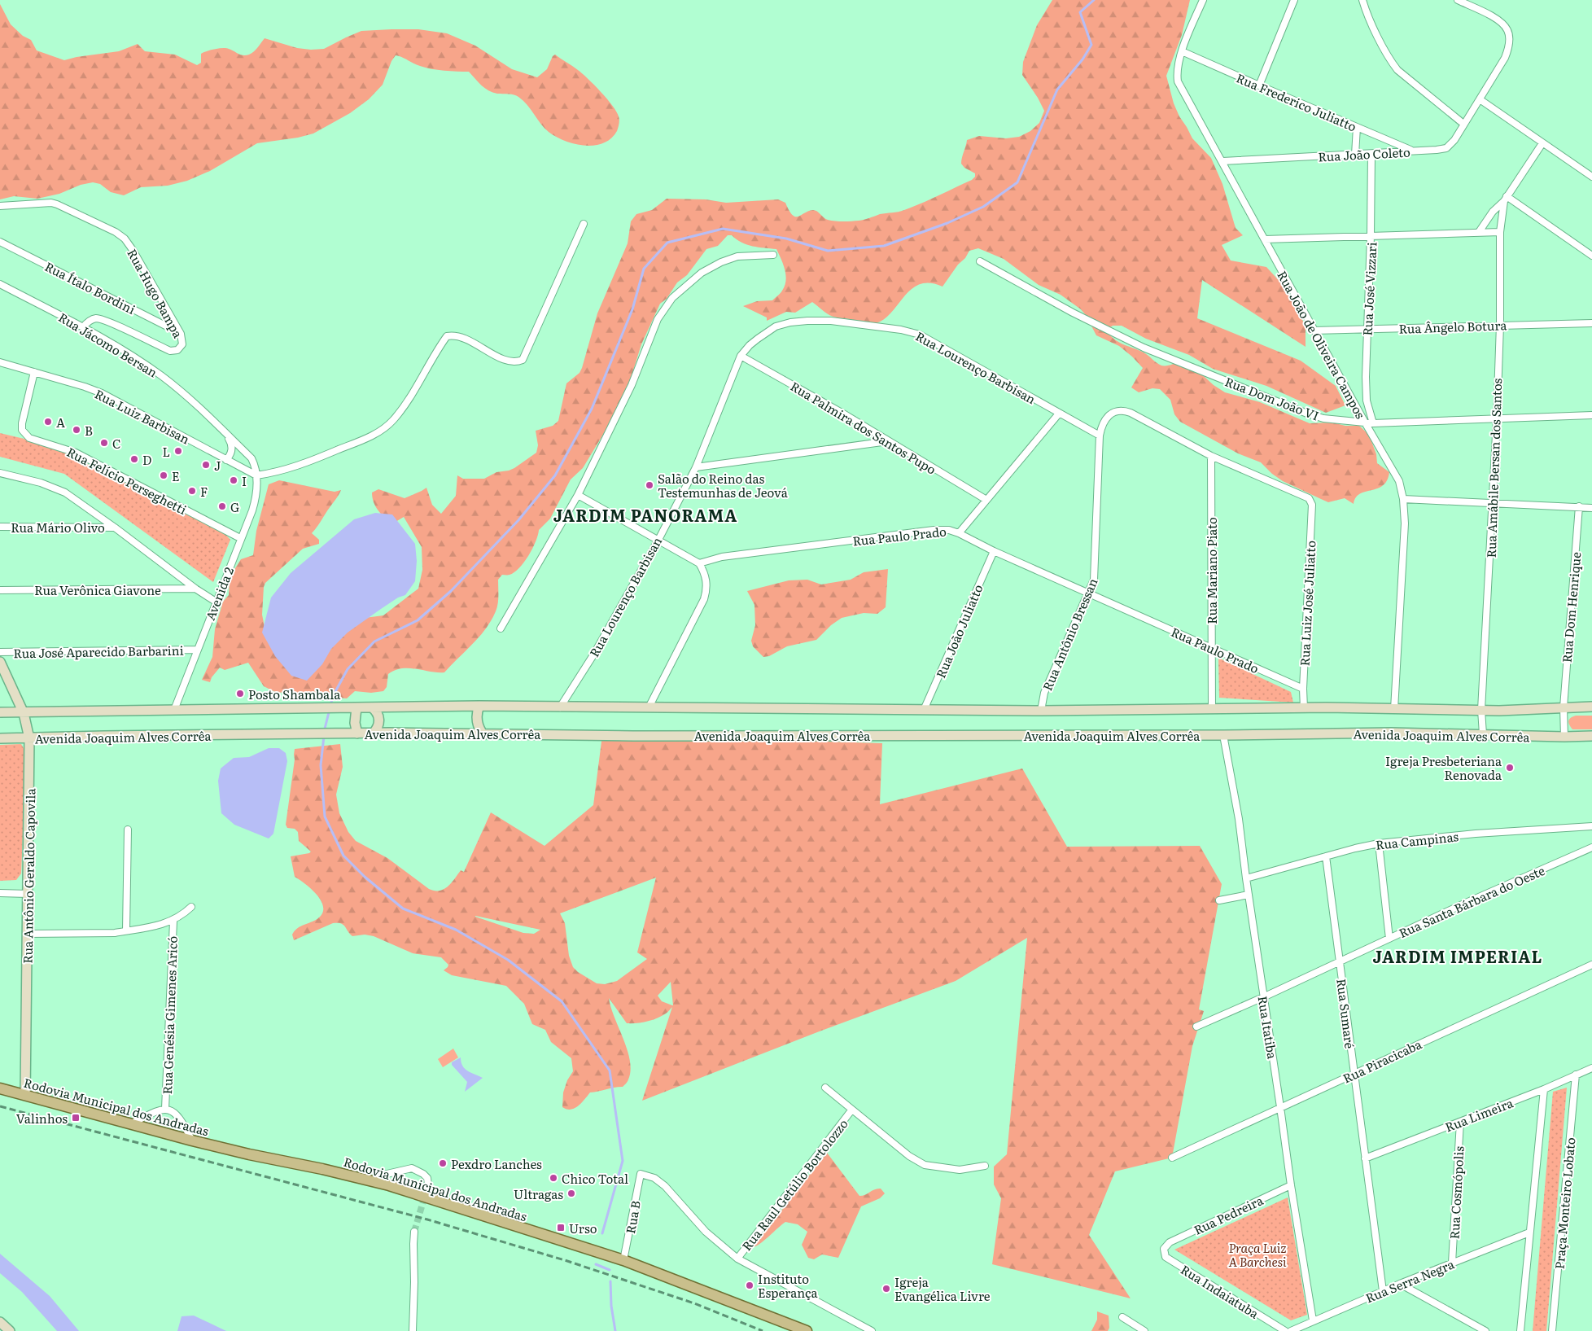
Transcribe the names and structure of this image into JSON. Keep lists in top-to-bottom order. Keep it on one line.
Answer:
{"streets":{"main road":["Avenida Joaquim Alves Corrêa","Rua Antônio Geraldo Capovila","Rodovia Municipal dos Andradas"],"street":["Rua Frederico Juliatto","Rua João Coleto","Rua Ítalo Bordini","Rua José Vizzari","Rua Hugo Bampa","Rua Ângelo Botura","Rua Jácomo Bersan","Rua João de Oliveira Campos","Rua Lourenço Barbisan","Rua Dom João VI","Rua Luiz Barbisan","Rua Palmira dos Santos Pupo","Rua Amábile Bersan dos Santos","Rua Felício Perseghetti","Rua Mário Olivo","Rua Paulo Prado","Rua Mariano Piato","Rua Verônica Giavone","Avenida 2","Rua Luiz José Juliatto","Rua Dom Henrique","Rua João Juliatto","Rua Antônio Bressan","Rua José Aparecido Barbarini","Rua Campinas","Rua Santa Bárbara do Oeste","Rua Sumaré","Rua Genésia Gimenes Aricó","Rua Itatiba","Rua Piracicaba","Rua Limeira","Rua Raul Getúlio Bortolozzo","Rua Cosmópolis","Praça Monteiro Lobato","Rua Pedreira","Rua B","Rua Serra Negra","Rua Indaiatuba"]},"crossings":[["Rua Frederico Juliatto","Rua João Coleto"],["Rua Frederico Juliatto","Rua João de Oliveira Campos"],["Rua João Coleto","Rua José Vizzari"],["Rua João Coleto","Rua João de Oliveira Campos"],["Rua Ítalo Bordini","Rua Hugo Bampa"],["Rua José Vizzari","Rua Ângelo Botura"],["Rua José Vizzari","Rua Dom João VI"],["Rua Hugo Bampa","Rua Jácomo Bersan"],["Rua Ângelo Botura","Rua João de Oliveira Campos"],["Rua Ângelo Botura","Rua Amábile Bersan dos Santos"],["Rua Jácomo Bersan","Rua Luiz Barbisan"],["Rua Jácomo Bersan","Avenida 2"],["Rua João de Oliveira Campos","Rua Dom João VI"],["Rua João de Oliveira Campos","Avenida Joaquim Alves Corrêa"],["Rua Lourenço Barbisan","Rua Palmira dos Santos Pupo"],["Rua Lourenço Barbisan","Rua Antônio Bressan"],["Rua Lourenço Barbisan","Avenida Joaquim Alves Corrêa"],["Rua Dom João VI","Rua Amábile Bersan dos Santos"],["Rua Luiz Barbisan","Rua Felício Perseghetti"],["Rua Luiz Barbisan","Avenida 2"],["Rua Amábile Bersan dos Santos","Avenida Joaquim Alves Corrêa"],["Rua Felício Perseghetti","Avenida 2"],["Rua Paulo Prado","Rua Mariano Piato"],["Rua Paulo Prado","Rua Luiz José Juliatto"],["Rua Paulo Prado","Rua João Juliatto"],["Rua Paulo Prado","Rua Antônio Bressan"],["Rua Mariano Piato","Rua Luiz José Juliatto"],["Rua Mariano Piato","Avenida Joaquim Alves Corrêa"],["Avenida 2","Rua José Aparecido Barbarini"],["Avenida 2","Avenida Joaquim Alves Corrêa"],["Rua Luiz José Juliatto","Avenida Joaquim Alves Corrêa"],["Rua Dom Henrique","Avenida Joaquim Alves Corrêa"],["Rua João Juliatto","Avenida Joaquim Alves Corrêa"],["Rua Antônio Bressan","Avenida Joaquim Alves Corrêa"],["Avenida Joaquim Alves Corrêa","Rua Antônio Geraldo Capovila"],["Avenida Joaquim Alves Corrêa","Rua Itatiba"],["Rua Campinas","Rua Sumaré"],["Rua Campinas","Rua Itatiba"],["Rua Antônio Geraldo Capovila","Rodovia Municipal dos Andradas"],["Rua Santa Bárbara do Oeste","Rua Sumaré"],["Rua Santa Bárbara do Oeste","Rua Itatiba"],["Rua Sumaré","Rua Piracicaba"],["Rua Sumaré","Rua Limeira"],["Rua Sumaré","Rua Serra Negra"],["Rua Itatiba","Rua Piracicaba"],["Rua Itatiba","Rua Pedreira"],["Rua Itatiba","Rua Serra Negra"],["Rodovia Municipal dos Andradas","Rua B"],["Rua Limeira","Rua Cosmópolis"],["Rua Limeira","Praça Monteiro Lobato"],["Rua Raul Getúlio Bortolozzo","Rua B"],["Rua Cosmópolis","Rua Serra Negra"],["Rua Pedreira","Rua Indaiatuba"]],"districts":["JARDIM PANORAMA","JARDIM IMPERIAL"],"parks":["Praça Luiz A Barchesi"],"places":{"other":["A","B","C","L","D","J","E","I","Salão do Reino das Testemunhas de Jeová","F","G","Posto Shambala","Igreja Presbeteriana Renovada","Pexdro Lanches","Chico Total","Ultragas","Instituto Esperança","Igreja Evangélica Livre"],"transit":["Valinhos","Urso"]}}
